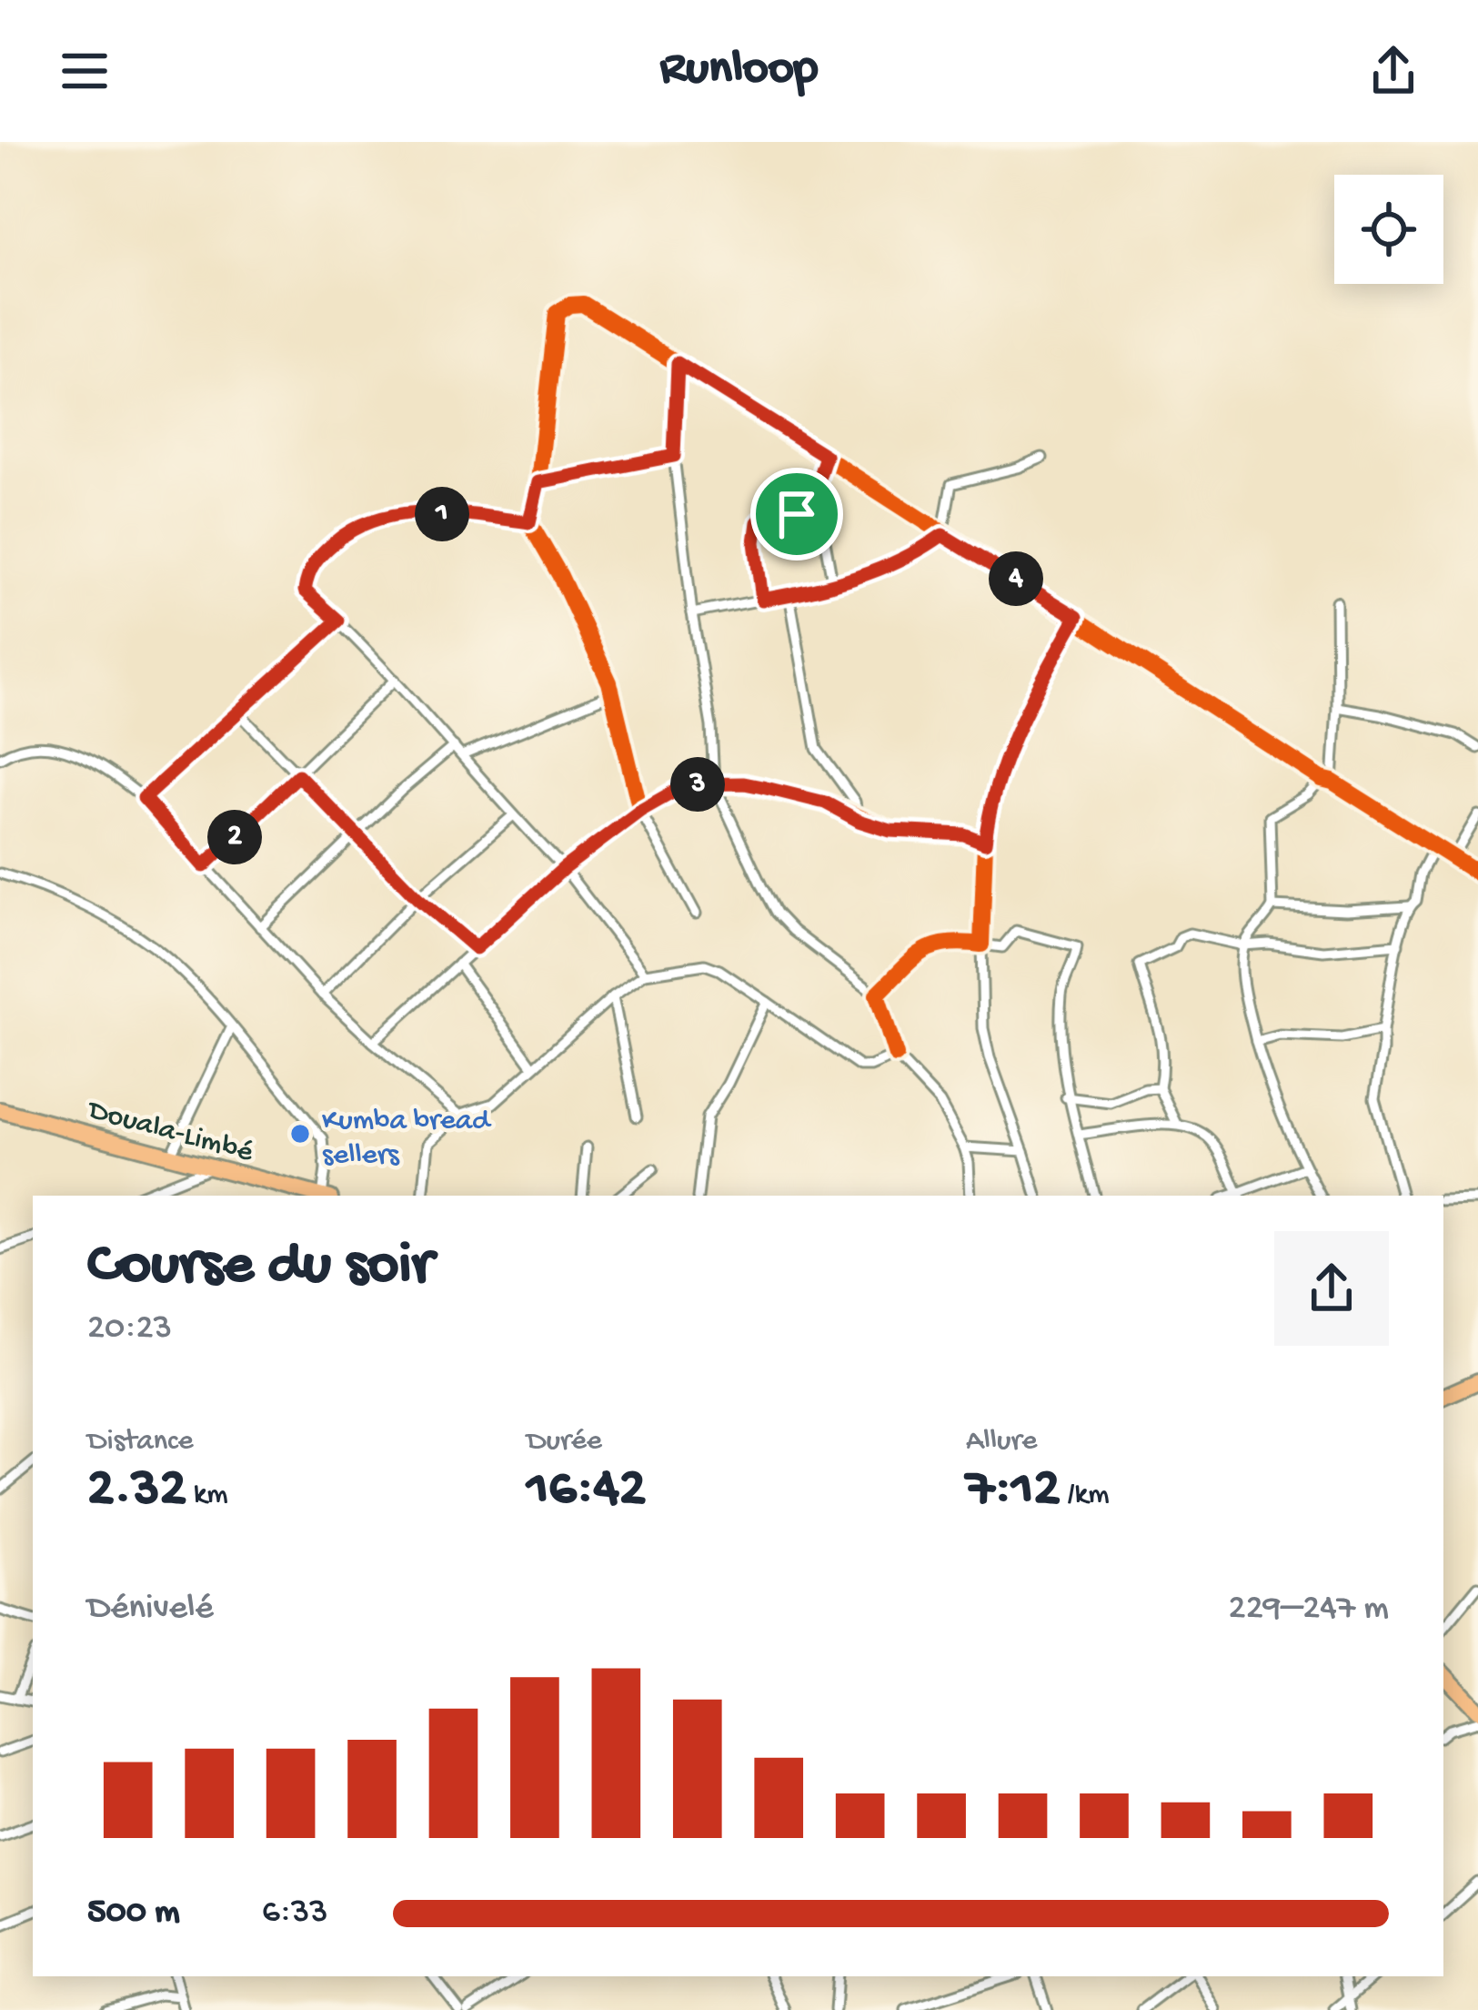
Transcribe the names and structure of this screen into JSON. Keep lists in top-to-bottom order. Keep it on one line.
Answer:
{"streets":{"highway":["Douala-Limbé"]},"places":["Kumba bread sellers"],"page":{"header":"Runloop","pins":["1","4","3","2"],"heading":["Course du soir","20:23"],"stats":[["Distance","2.32 km"],["Durée","16:42"],["Allure","7:12 /km"]],"chart":["Dénivelé","229–247 m"],"list":[{"name":"500 m","note":"6:33"}]}}
